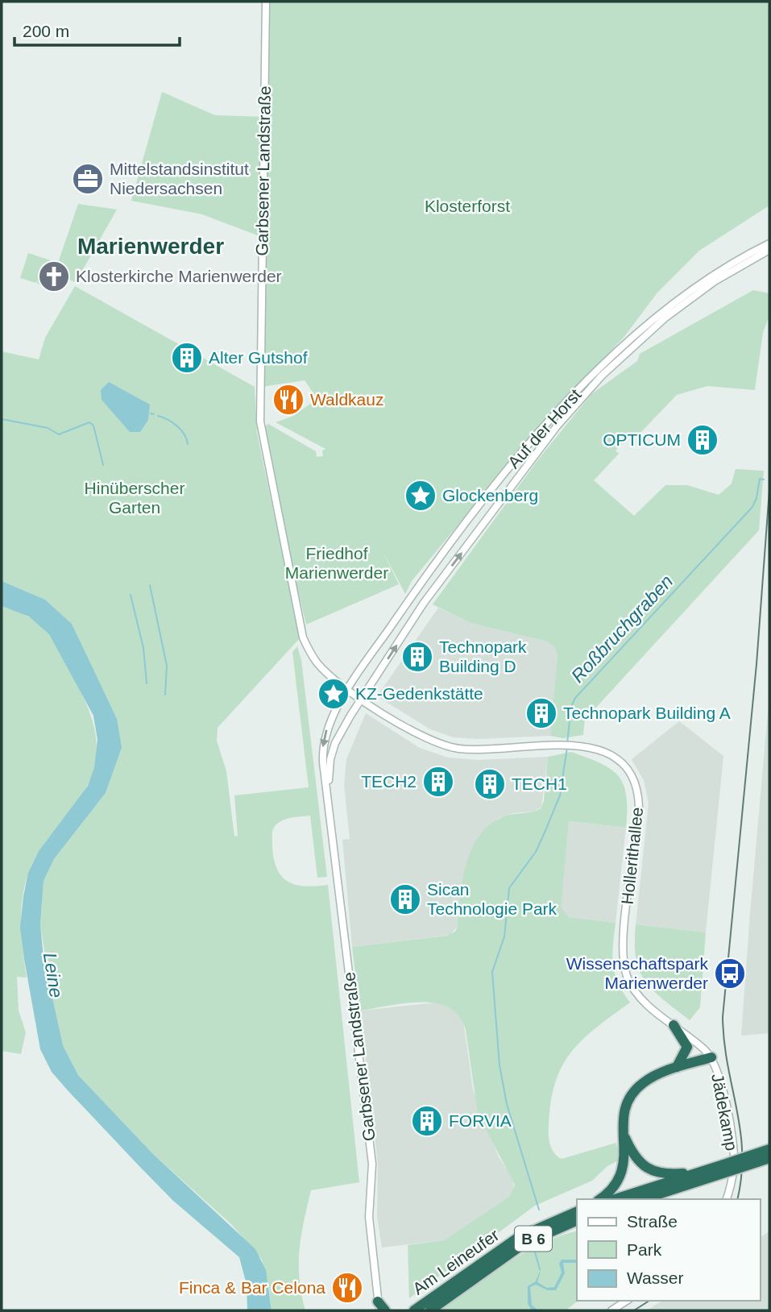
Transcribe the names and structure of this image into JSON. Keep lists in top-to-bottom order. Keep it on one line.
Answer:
{"streets":{"highway":["B 6","Am Leineufer"],"street":["Garbsener Landstraße","Auf der Horst","Hollerithallee","Jädekamp"]},"crossings":[["Garbsener Landstraße","Auf der Horst"],["Garbsener Landstraße","Hollerithallee"],["Auf der Horst","Hollerithallee"],["Hollerithallee","Jädekamp"]],"districts":["Marienwerder"],"water":["Roßbruchgraben","Leine"],"parks":["Klosterforst","Hinüberscher Garten","Friedhof Marienwerder"],"places":{"office":["Mittelstandsinstitut Niedersachsen"],"church":["Klosterkirche Marienwerder"],"building":["Alter Gutshof","OPTICUM","Technopark Building D","Technopark Building A","TECH2","TECH1","Sican Technologie Park","FORVIA"],"restaurant":["Waldkauz","Finca & Bar Celona"],"place":["Glockenberg","KZ-Gedenkstätte"],"bus stop":["Wissenschaftspark Marienwerder"]},"legend":["Straße","Park","Wasser"],"scale_bar":"200 m"}
